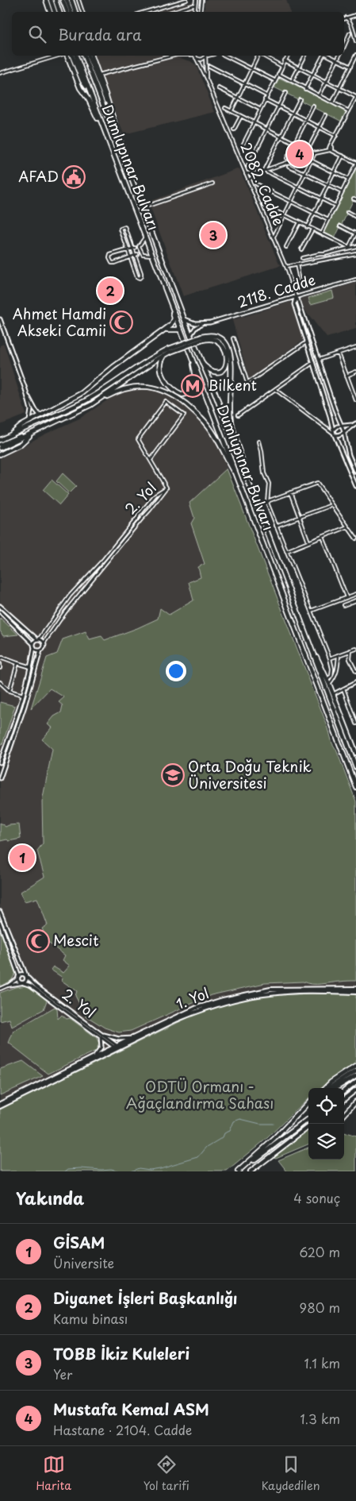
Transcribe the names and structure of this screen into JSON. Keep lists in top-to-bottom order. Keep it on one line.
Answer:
{"streets":{"main road":["Dumlupınar Bulvarı","1. Yol"],"street":["2082. Cadde","2118. Cadde","2. Yol"]},"crossings":[["2082. Cadde","2118. Cadde"],["2. Yol","1. Yol"]],"parks":["ODTÜ Ormanı - Ağaçlandırma Sahası"],"places":{"public building":["AFAD"],"mosque":["Ahmet Hamdi Akseki Camii","Mescit"],"metro station":["Bilkent"],"school or university":["Orta Doğu Teknik Üniversitesi"]},"page":{"search":"Burada ara","pins":["4","3","2","1"],"heading":["Yakında","4 sonuç"],"list":[{"mark":"1","name":"GİSAM","note":"Üniversite","value":"620 m"},{"mark":"2","name":"Diyanet İşleri Başkanlığı","note":"Kamu binası","value":"980 m"},{"mark":"3","name":"TOBB İkiz Kuleleri","note":"Yer","value":"1.1 km"},{"mark":"4","name":"Mustafa Kemal ASM","note":"Hastane · 2104. Cadde","value":"1.3 km"}],"nav":["Harita","Yol tarifi","Kaydedilen"]}}
